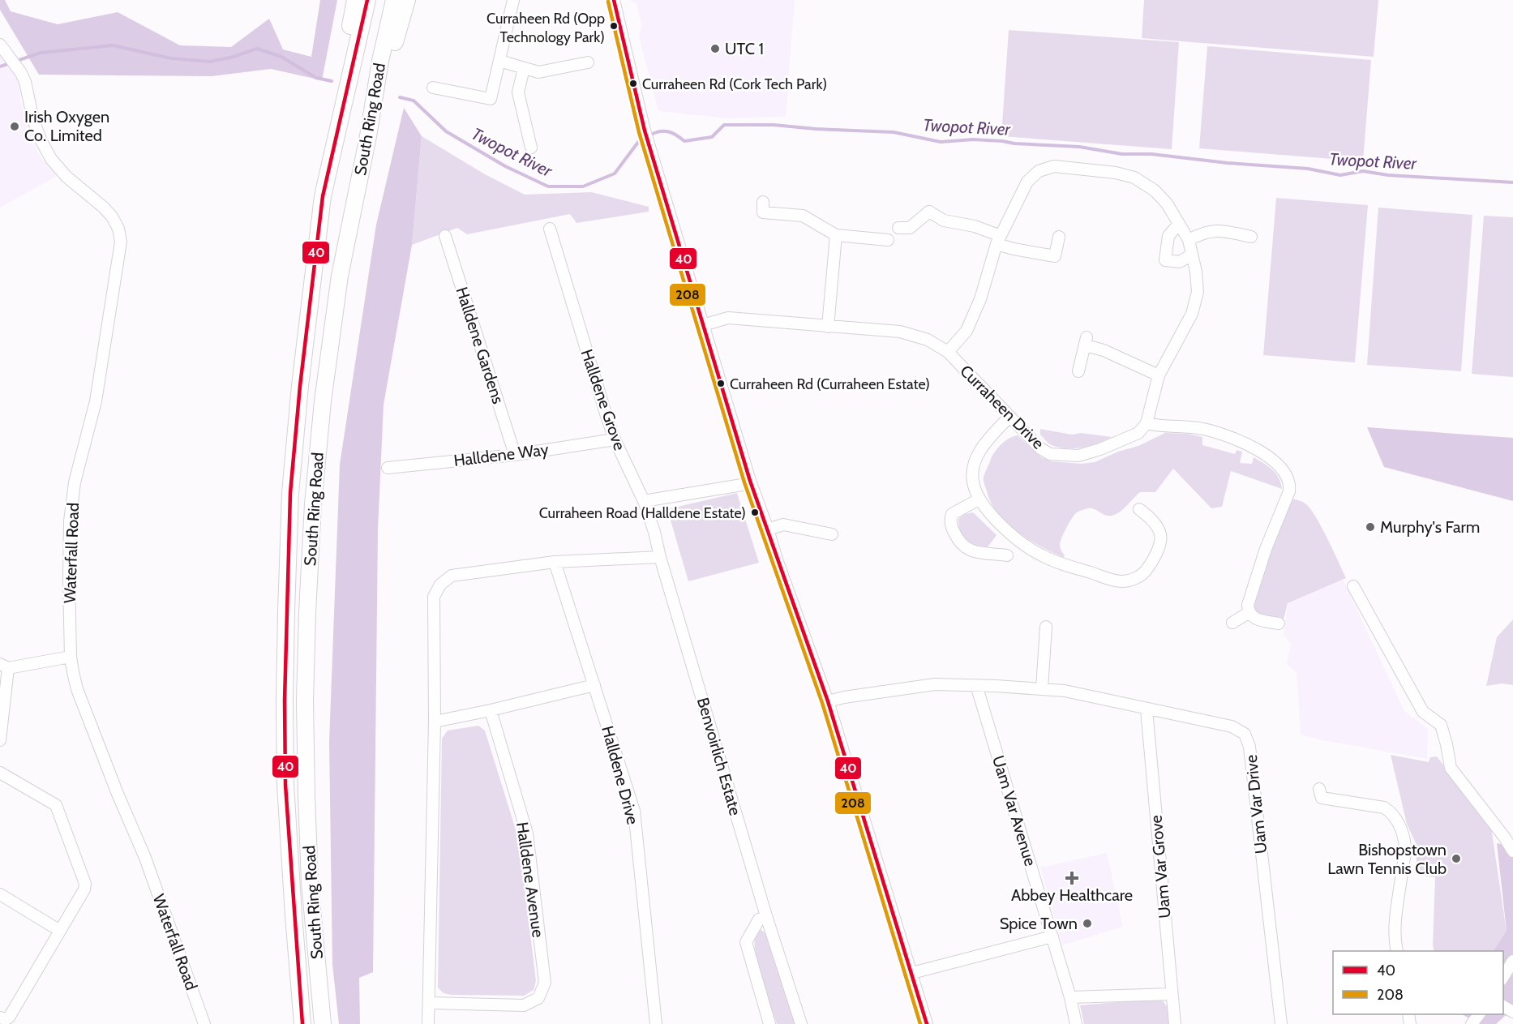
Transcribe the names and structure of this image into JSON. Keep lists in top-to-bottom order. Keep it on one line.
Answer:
{"streets":{"highway":["South Ring Road"],"street":["Halldene Gardens","Halldene Grove","Curraheen Drive","Halldene Way","Waterfall Road","Benvoirlich Estate","Halldene Drive","Uam Var Drive","Uam Var Avenue","Uam Var Grove","Halldene Avenue"]},"crossings":[["Halldene Gardens","Halldene Way"],["Halldene Grove","Halldene Way"],["Halldene Grove","Benvoirlich Estate"],["Uam Var Drive","Uam Var Avenue"],["Uam Var Drive","Uam Var Grove"]],"water":["Twopot River"],"places":{"other":["Curraheen Rd (Opp Technology Park)","UTC 1","Curraheen Rd (Cork Tech Park)","Irish Oxygen Co. Limited","Curraheen Rd (Curraheen Estate)","Curraheen Road (Halldene Estate)","Murphy's Farm","Bishopstown Lawn Tennis Club","Spice Town"],"health":["Abbey Healthcare"]},"lines":["transit line 40","transit line 208"],"legend":["40","208"]}
